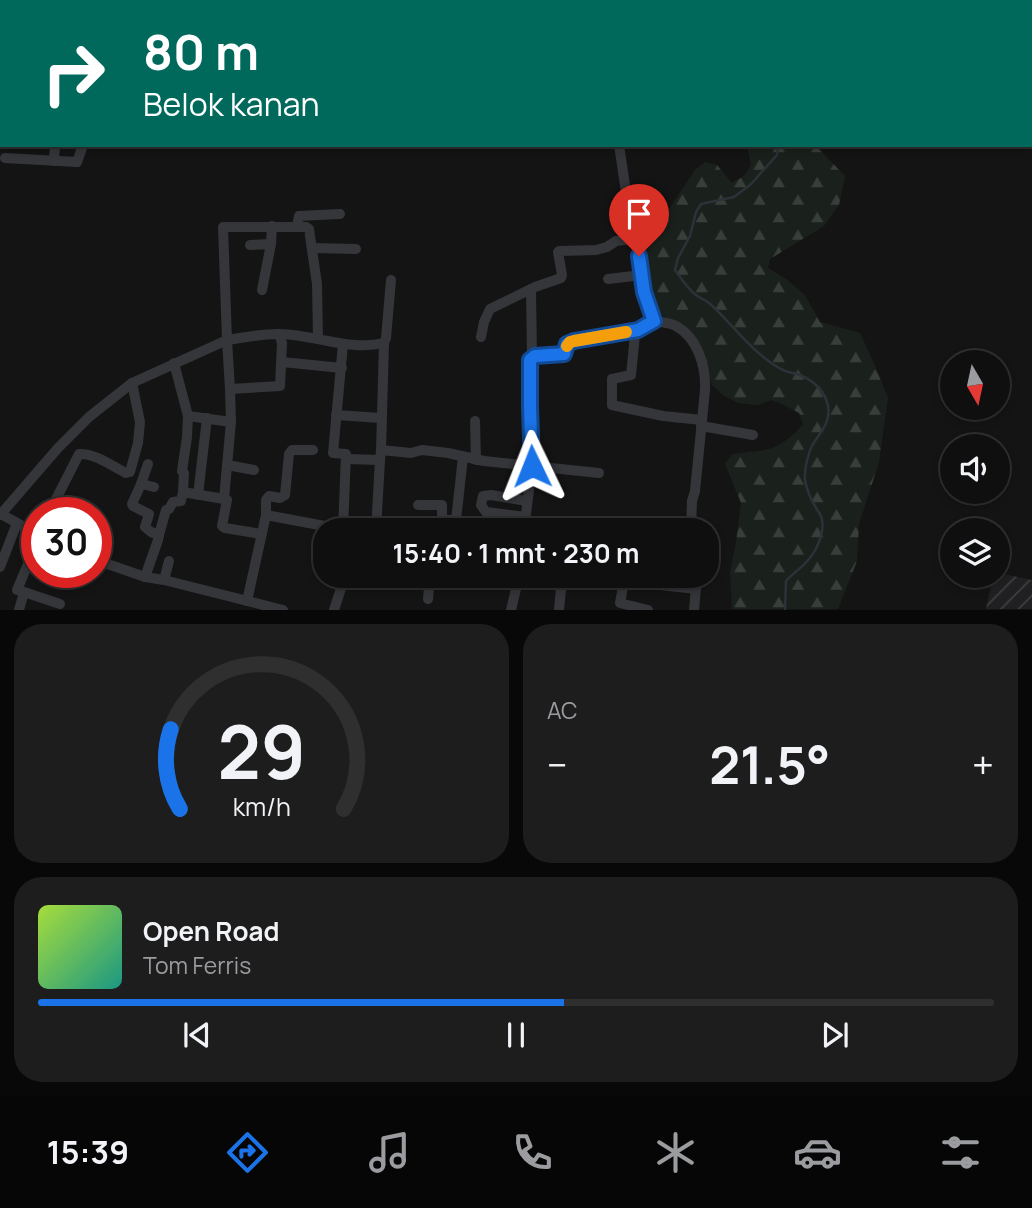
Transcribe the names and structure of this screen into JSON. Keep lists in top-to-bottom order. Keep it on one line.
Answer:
{"north":"bottom","page":{"turn":["80 m","Belok kanan"],"limit":"30","trip":"15:40 · 1 mnt · 230 m","tile":"AC","heat":["−","21.5°","+"],"song":["Open Road","Tom Ferris"],"tabs":"15:39","gauge":["29","km/h"]}}
